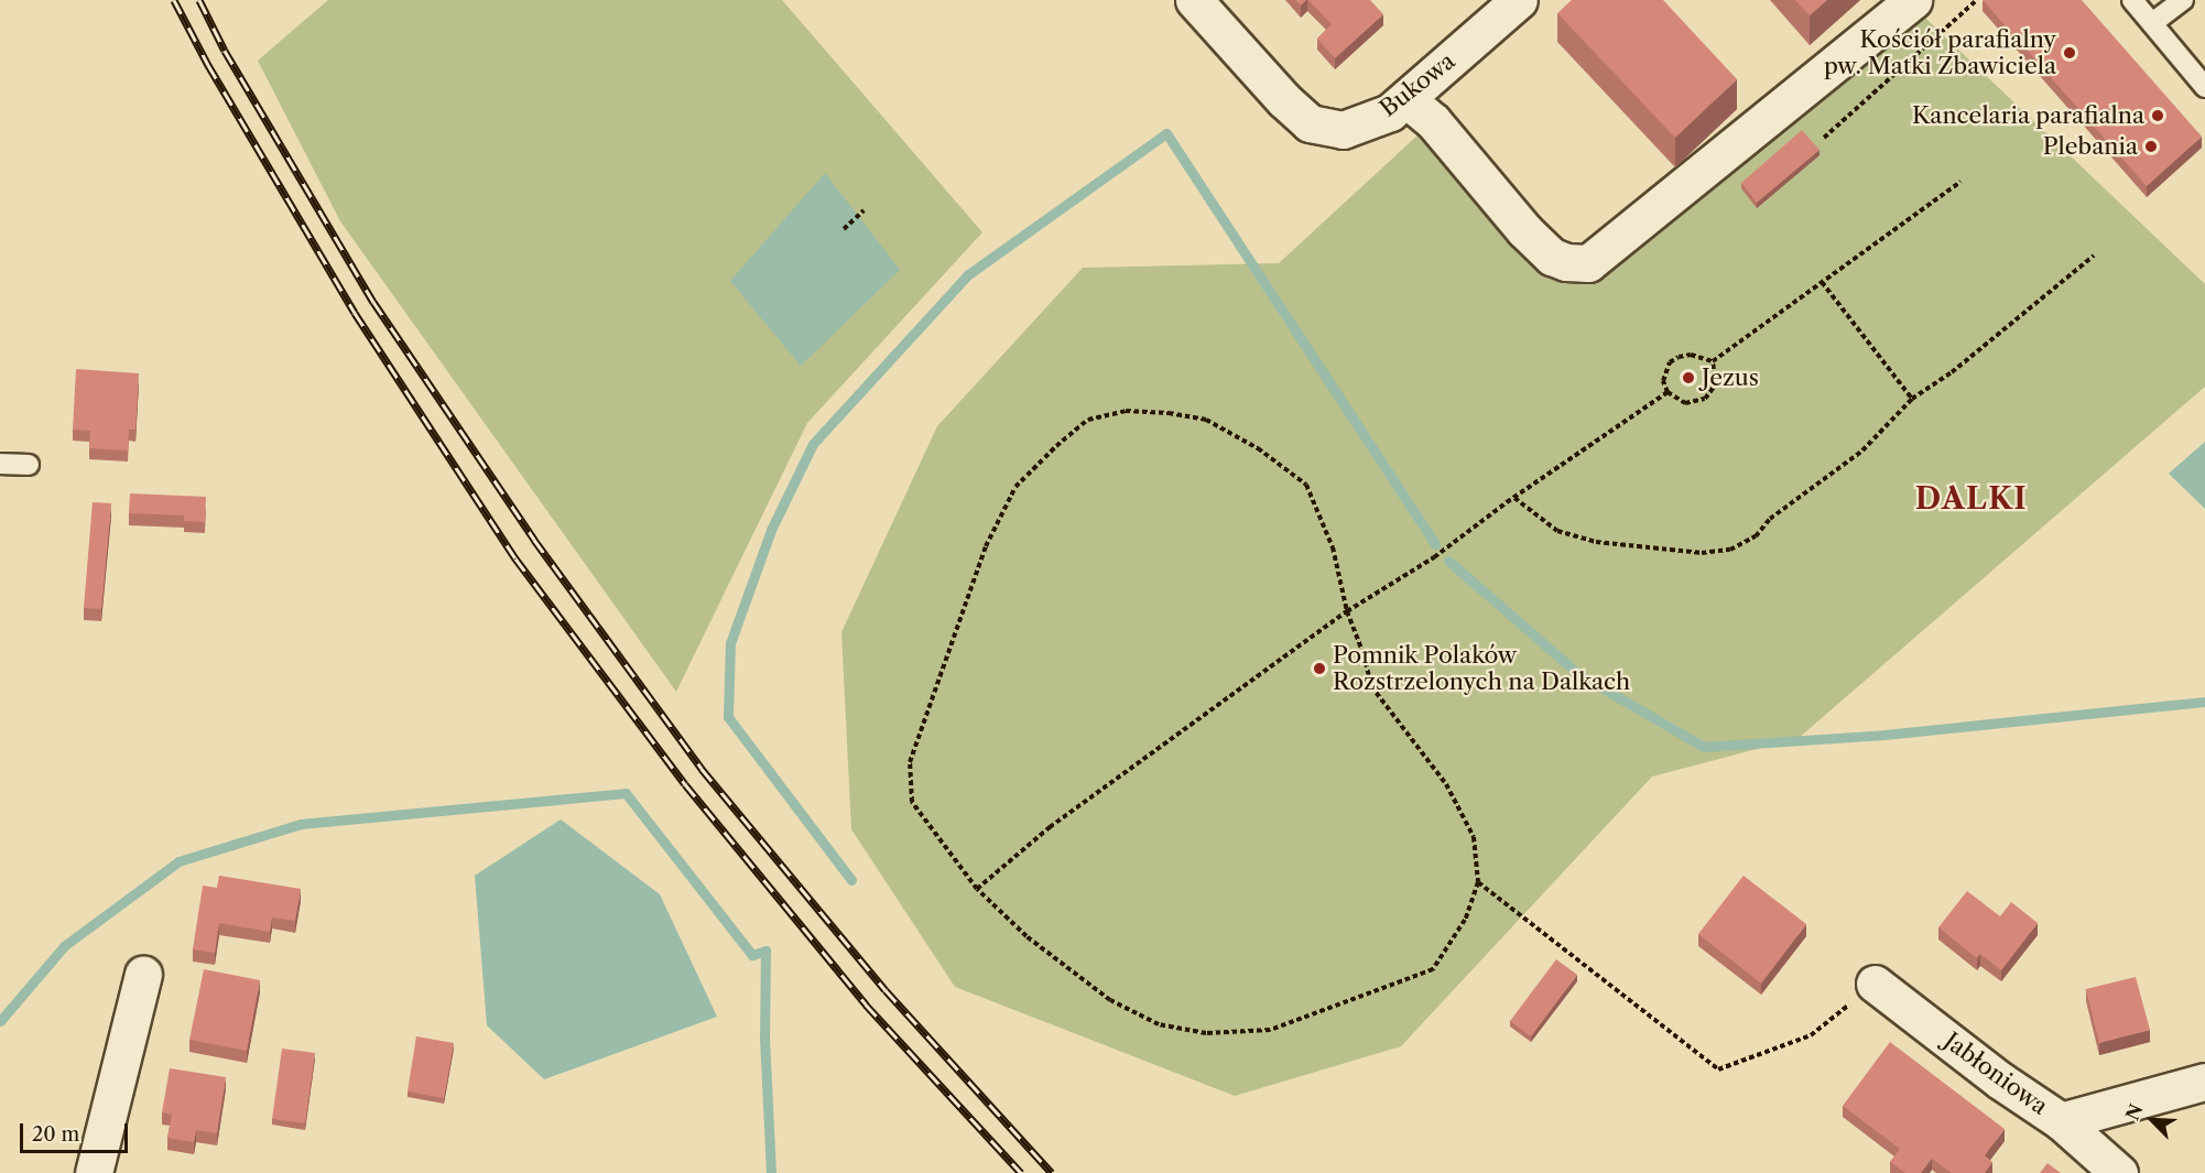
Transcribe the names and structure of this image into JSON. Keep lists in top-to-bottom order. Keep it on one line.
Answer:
{"streets":{"street":["Bukowa","Jabłoniowa"]},"districts":["DALKI"],"places":["Kościół parafialny pw. Matki Zbawiciela","Kancelaria parafialna","Plebania","Jezus","Pomnik Polaków Rozstrzelonych na Dalkach"],"scale_bar":"20 m","north":"top left"}
